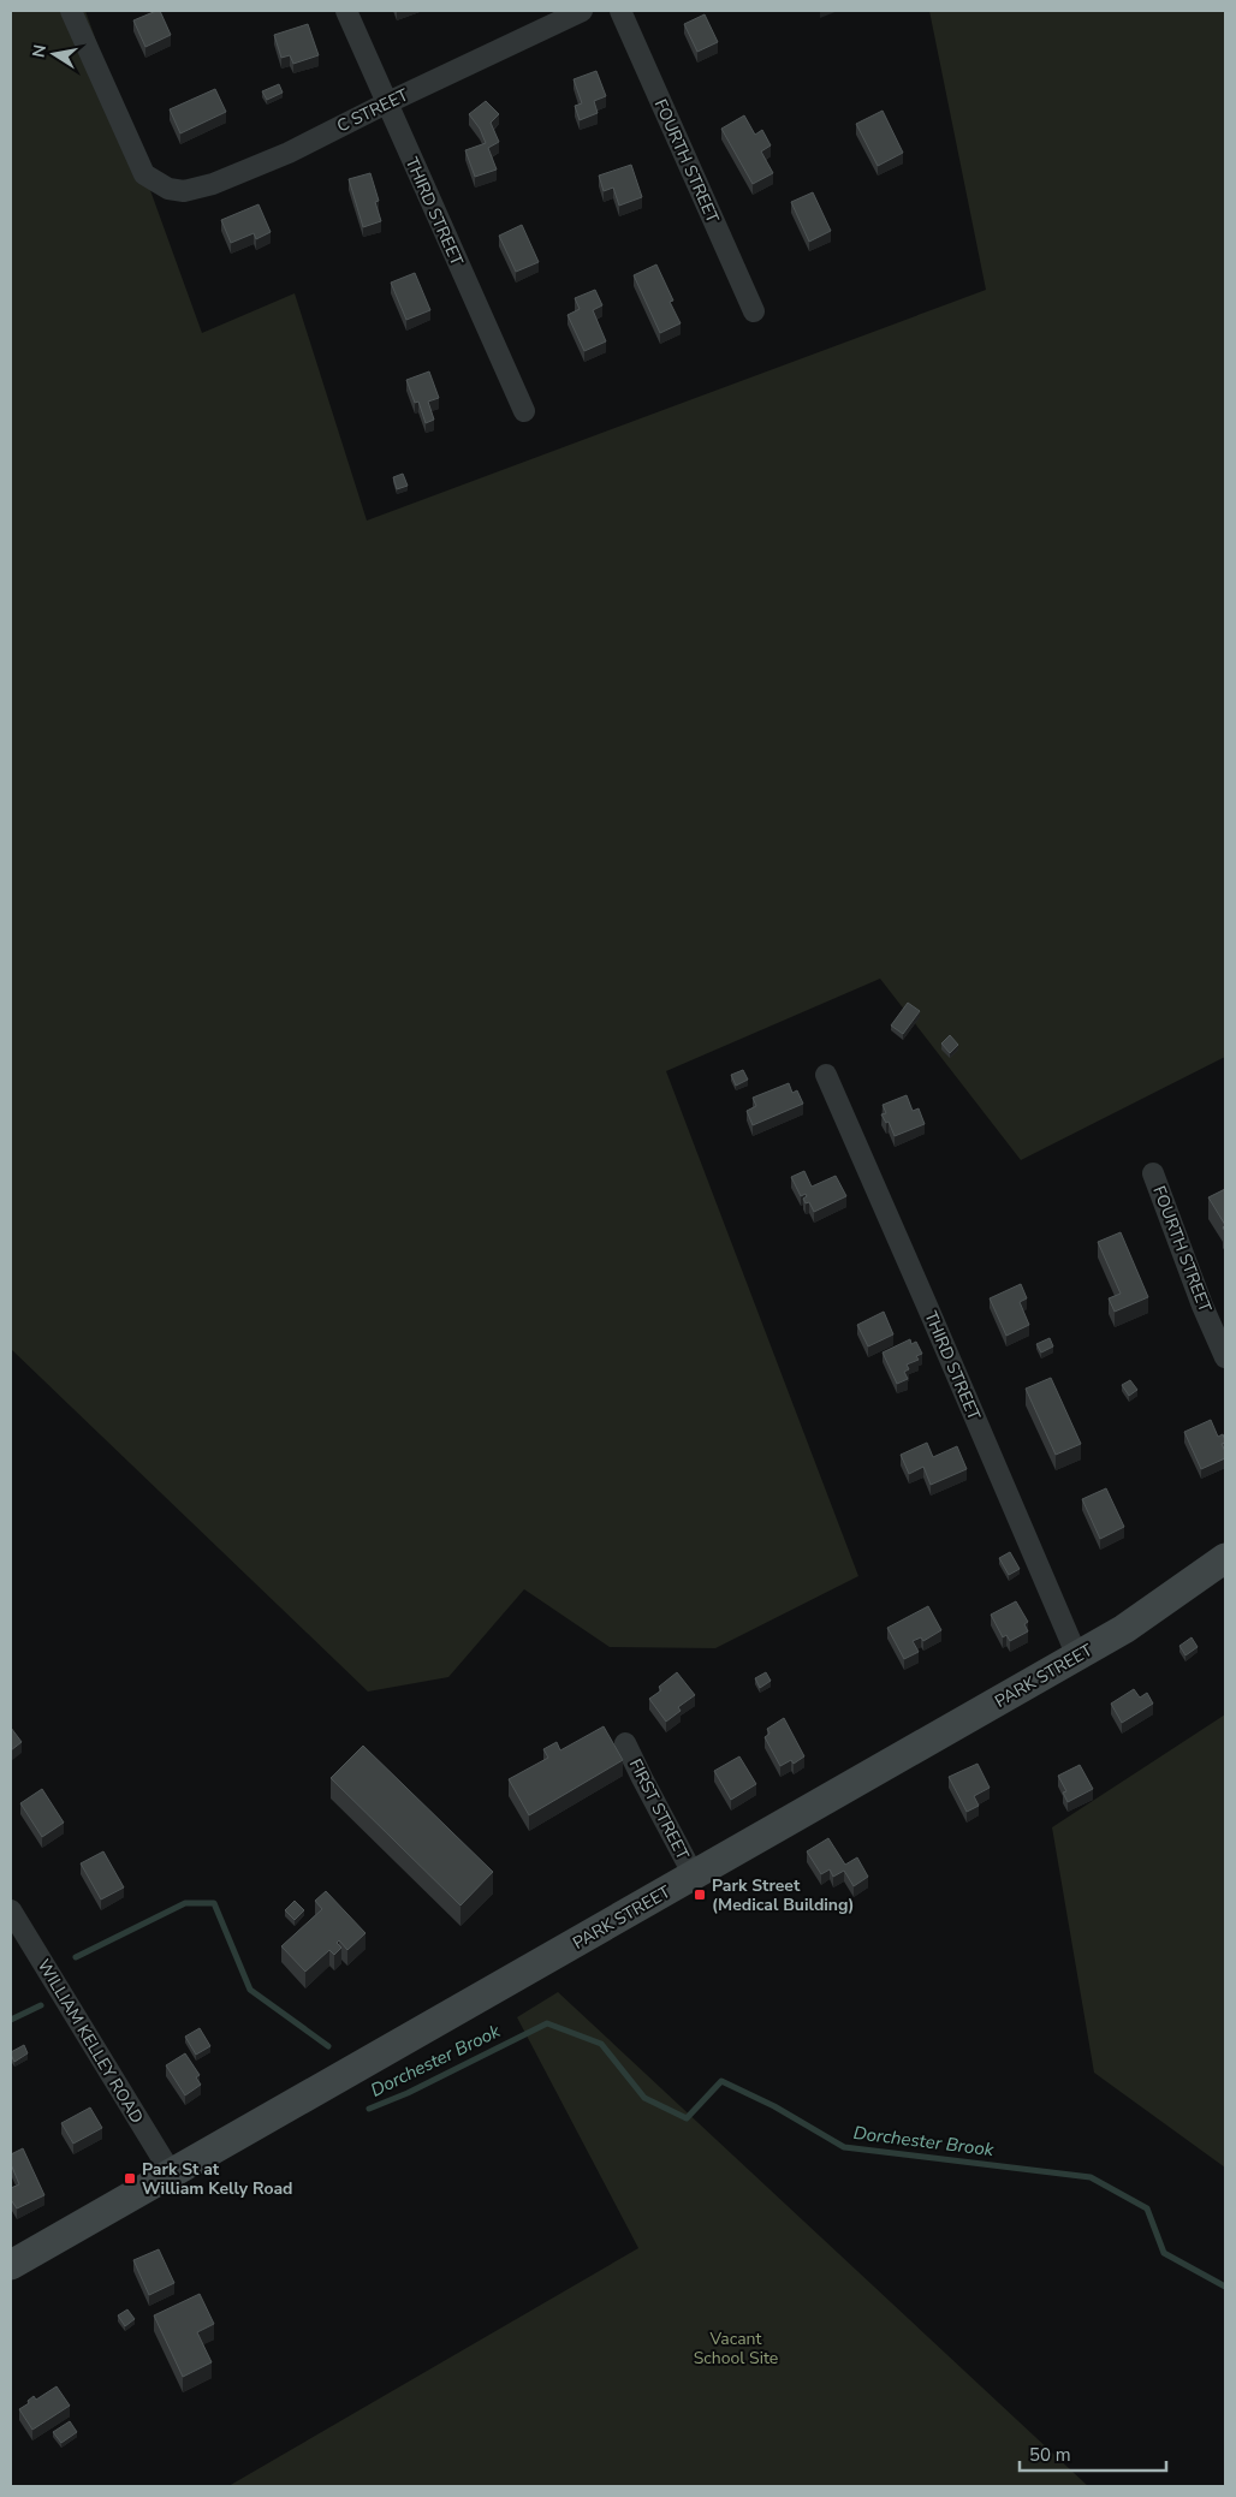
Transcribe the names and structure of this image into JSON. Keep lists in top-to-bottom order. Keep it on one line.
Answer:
{"streets":{"main road":["PARK STREET"],"street":["C STREET","FOURTH STREET","THIRD STREET","FIRST STREET","WILLIAM KELLEY ROAD"]},"crossings":[["C STREET","THIRD STREET"],["THIRD STREET","PARK STREET"],["PARK STREET","FIRST STREET"],["PARK STREET","WILLIAM KELLEY ROAD"]],"water":["Dorchester Brook"],"parks":["Vacant School Site"],"places":{"transit":["Park Street (Medical Building)","Park St at William Kelly Road"]},"scale_bar":"50 m","north":"left"}
